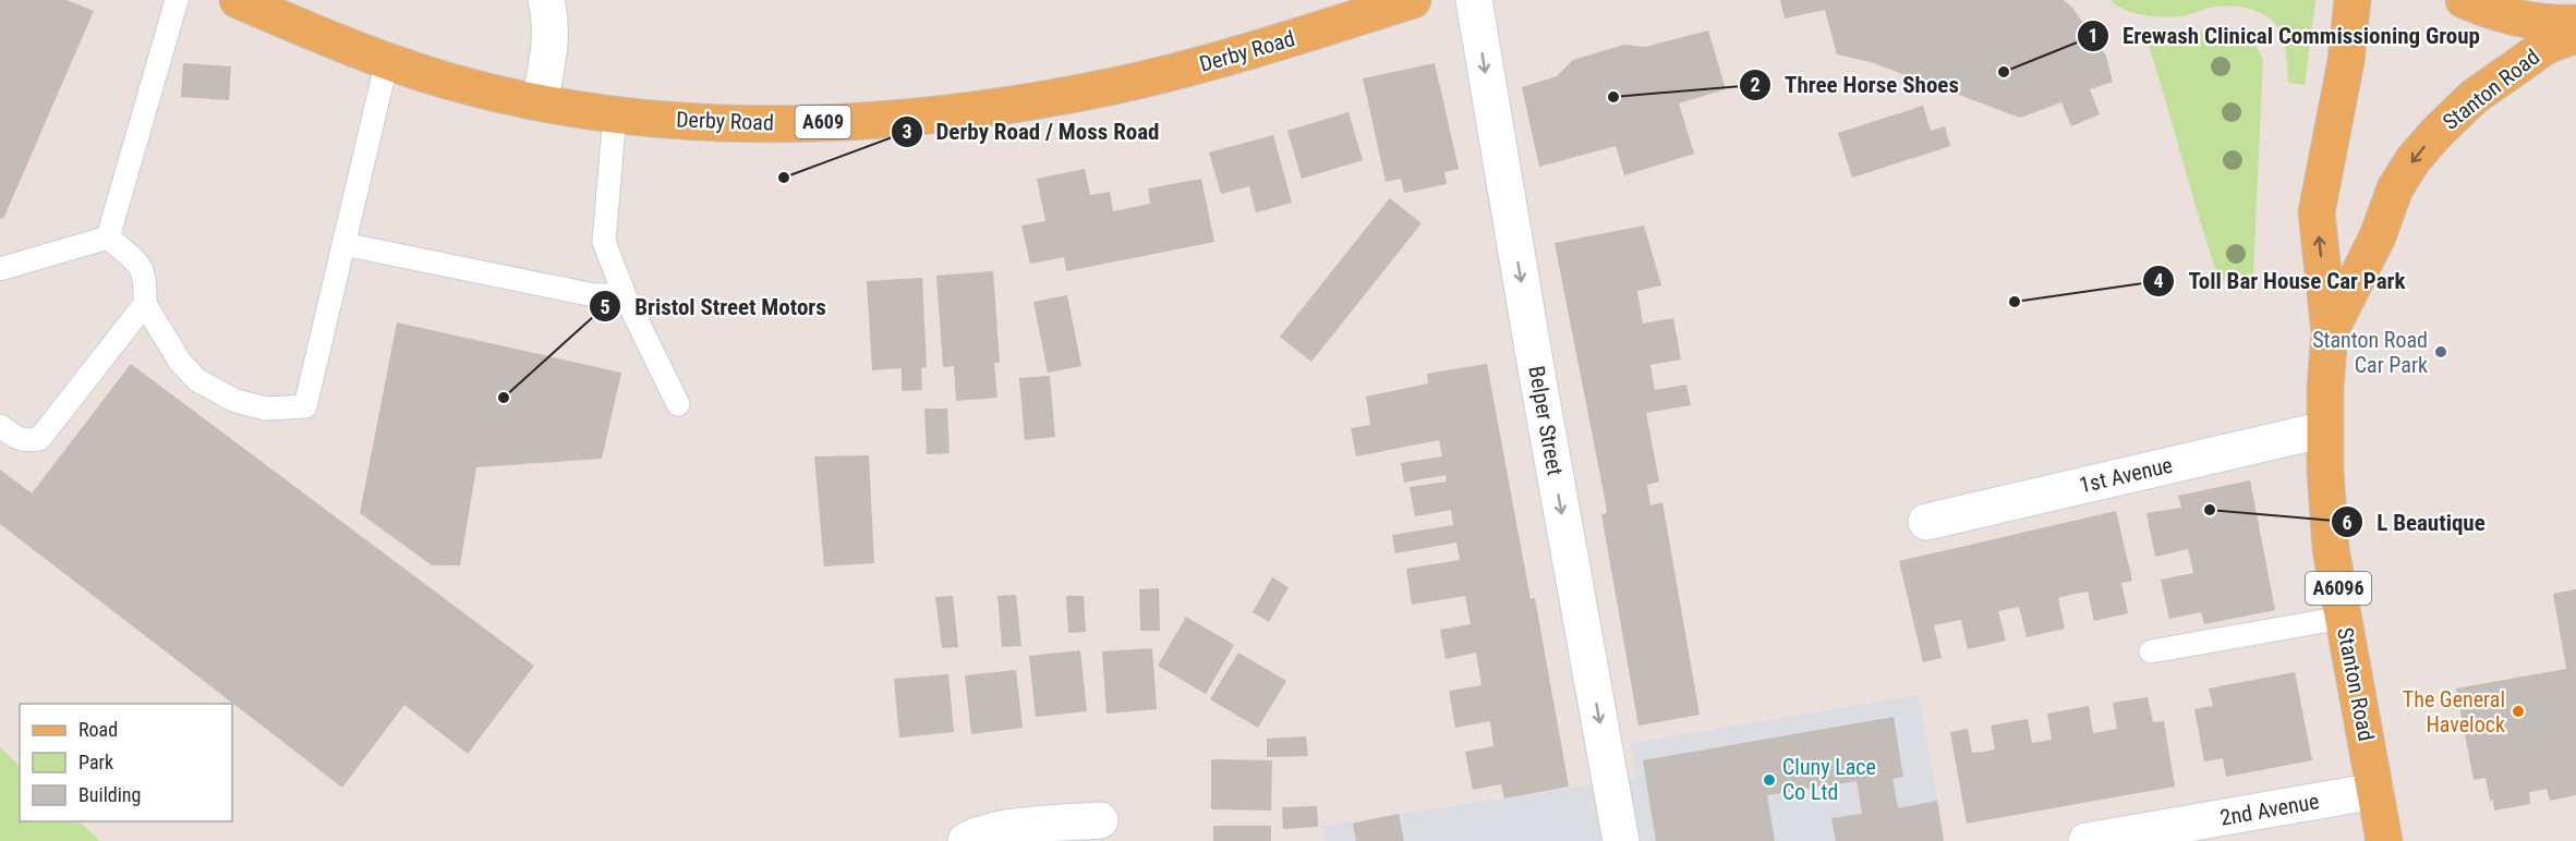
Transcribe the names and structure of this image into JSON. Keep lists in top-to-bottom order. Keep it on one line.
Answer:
{"streets":{"main road":["Derby Road","Stanton Road","A609","A6096"],"street":["Belper Street","1st Avenue","2nd Avenue"]},"crossings":[["Stanton Road","1st Avenue"],["Stanton Road","2nd Avenue"]],"one_way":["Belper Street"],"places":["Erewash Clinical Commissioning Group","Three Horse Shoes","Derby Road / Moss Road","Toll Bar House Car Park","Stanton Road Car Park","Bristol Street Motors","L Beautique","The General Havelock","Cluny Lace Co Ltd"],"legend":["Road","Park","Building"]}
